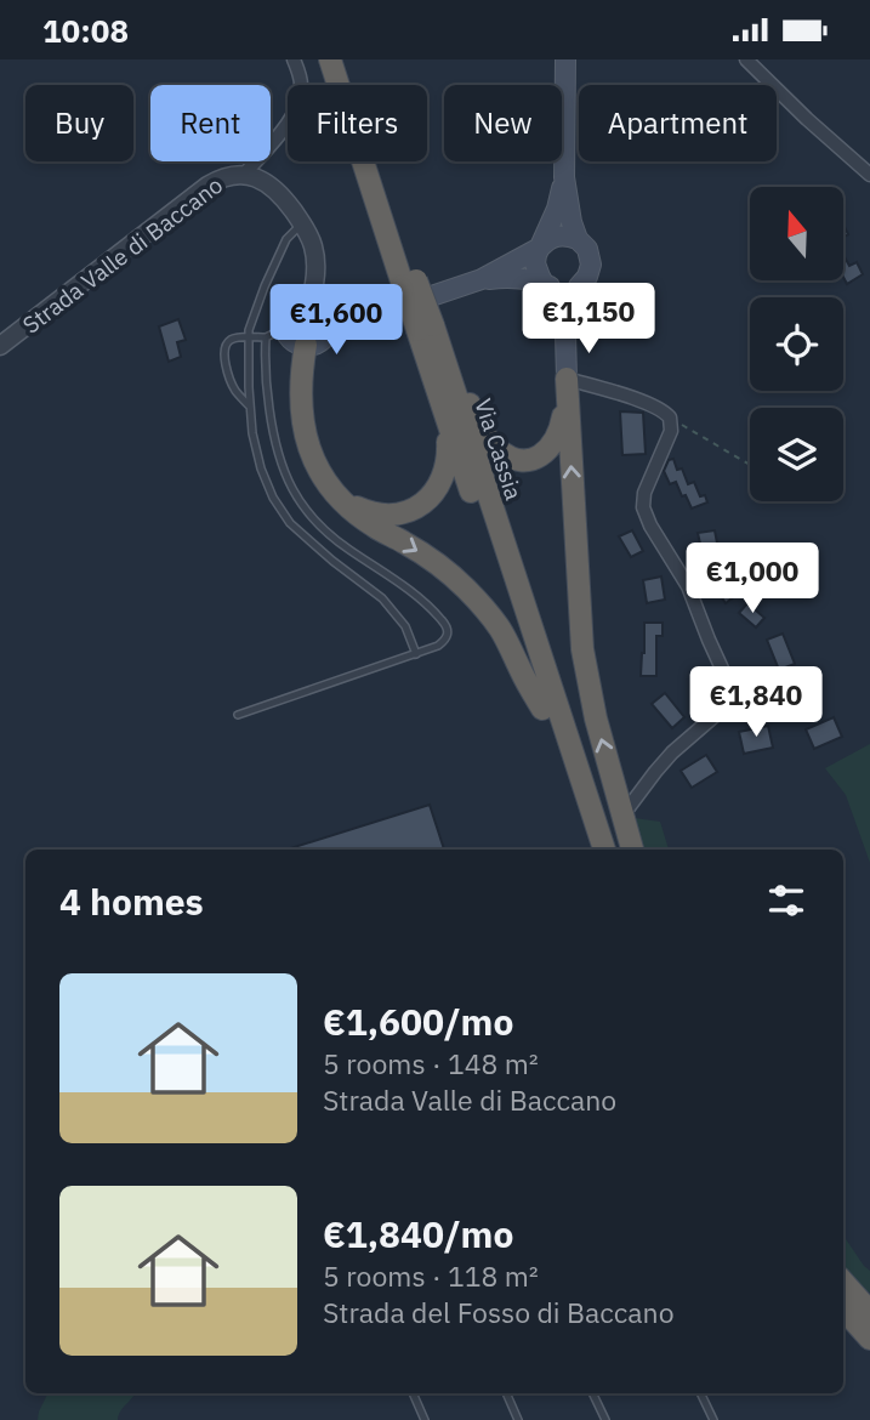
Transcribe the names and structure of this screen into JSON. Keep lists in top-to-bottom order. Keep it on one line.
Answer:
{"streets":{"highway":["Via Cassia"],"street":["Strada Valle di Baccano"]},"north":"top","page":{"status":"10:08","chip":["Buy","Rent","Filters","New","Apartment"],"price":["€1,150","€1,600","€1,000","€1,840"],"heading":"4 homes","list":[{"name":"€1,600/mo","note":"5 rooms · 148 m² · Strada Valle di Baccano"},{"name":"€1,840/mo","note":"5 rooms · 118 m² · Strada del Fosso di Baccano"}]}}
